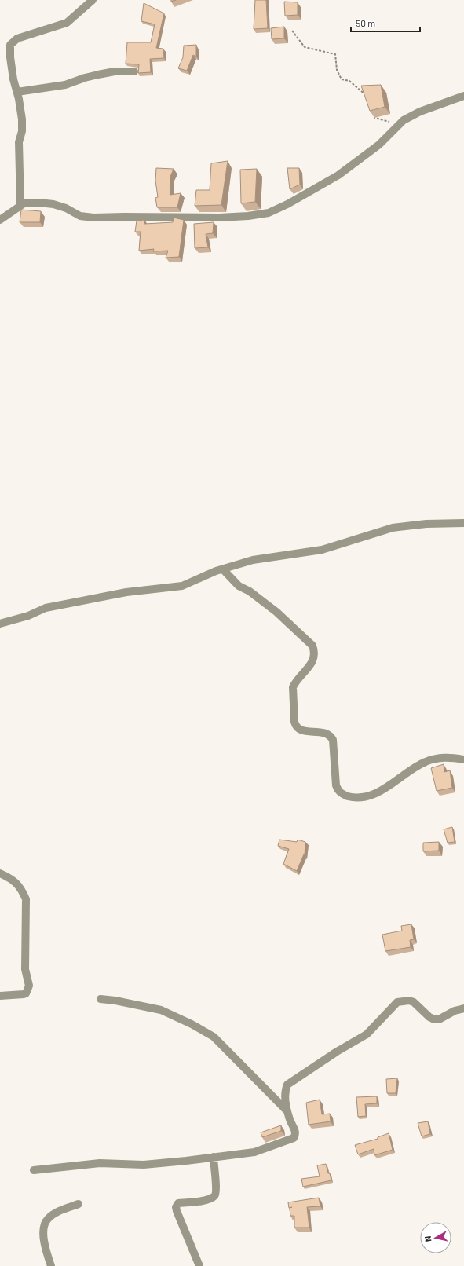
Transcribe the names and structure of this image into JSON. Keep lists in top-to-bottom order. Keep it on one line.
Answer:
{"scale_bar":"50 m","north":"left"}
